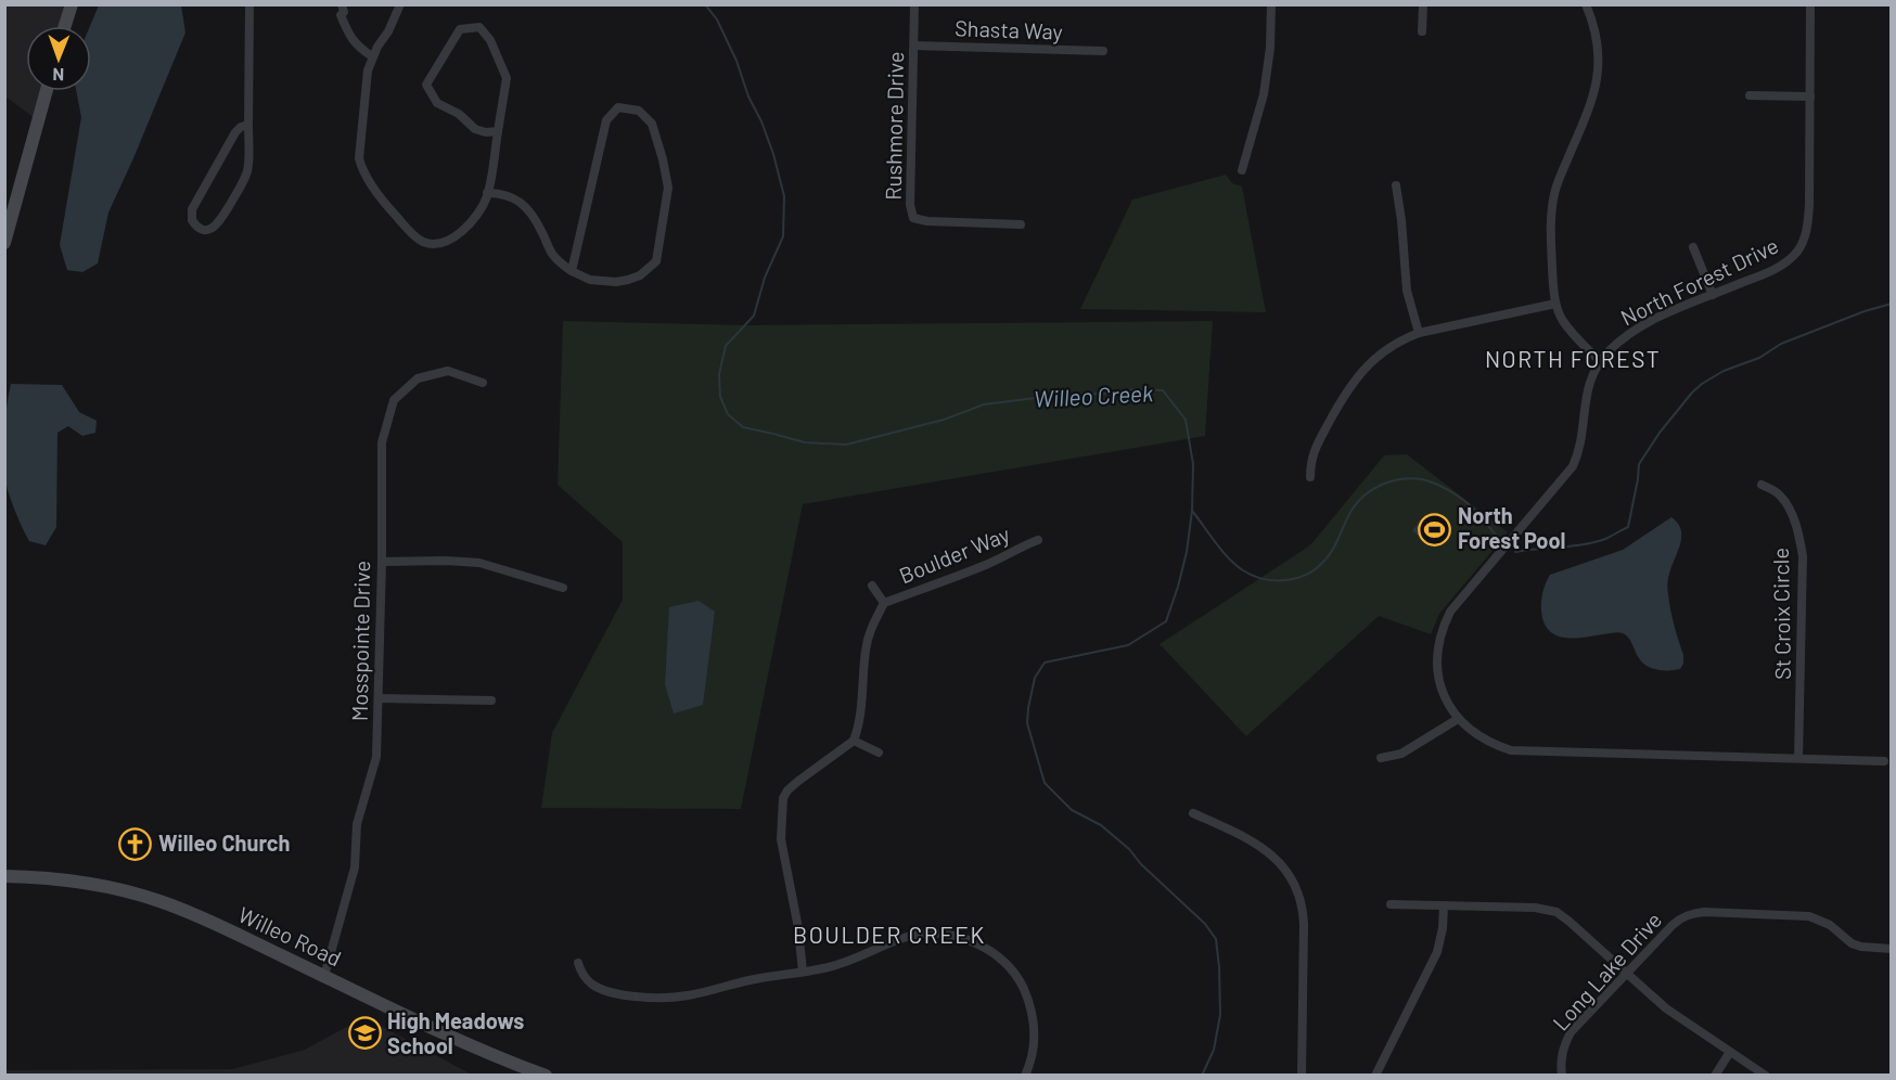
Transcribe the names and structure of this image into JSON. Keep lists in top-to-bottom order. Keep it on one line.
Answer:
{"streets":{"street":["Shasta Way","Rushmore Drive","North Forest Drive","Boulder Way","St Croix Circle","Mosspointe Drive","Willeo Road","Long Lake Drive"]},"crossings":[["Shasta Way","Rushmore Drive"],["North Forest Drive","St Croix Circle"],["Mosspointe Drive","Willeo Road"]],"districts":["NORTH FOREST","BOULDER CREEK"],"water":["Willeo Creek"],"places":{"sports":["North Forest Pool"],"church":["Willeo Church"],"school or university":["High Meadows School"]},"north":"bottom"}
